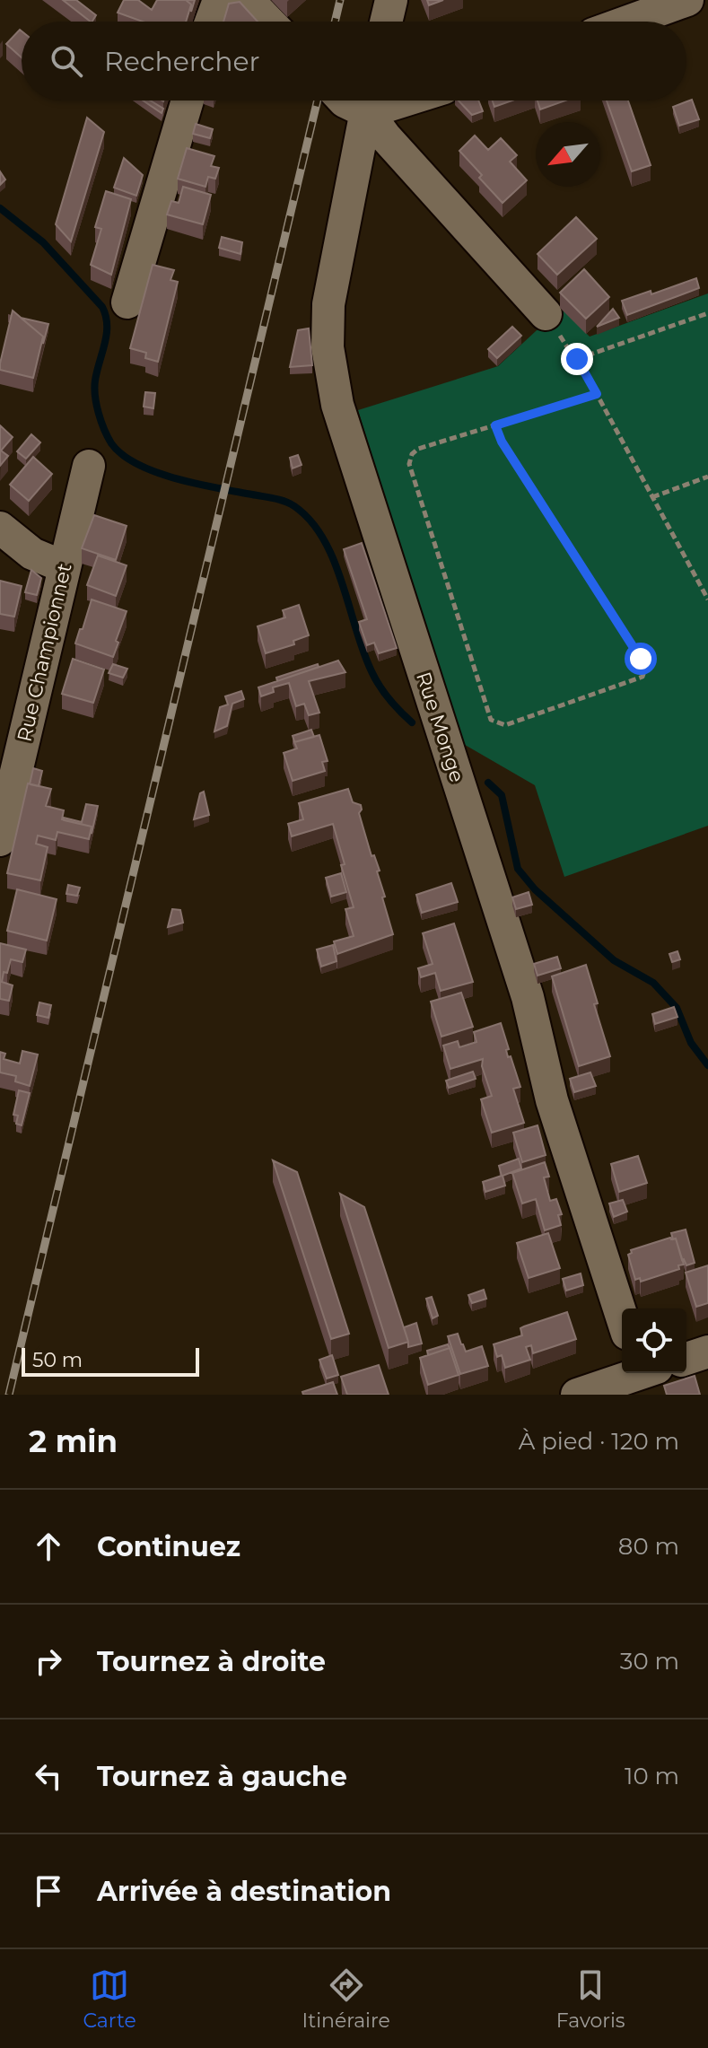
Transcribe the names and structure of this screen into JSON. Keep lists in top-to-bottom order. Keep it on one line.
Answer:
{"streets":{"street":["Rue Championnet","Rue Monge"]},"scale_bar":"50 m","north":"bottom left","page":{"search":"Rechercher","scale":"50 m","heading":["2 min","À pied · 120 m"],"list":[["Continuez","80 m"],["Tournez à droite","30 m"],["Tournez à gauche","10 m"],"Arrivée à destination"],"nav":["Carte","Itinéraire","Favoris"]}}
